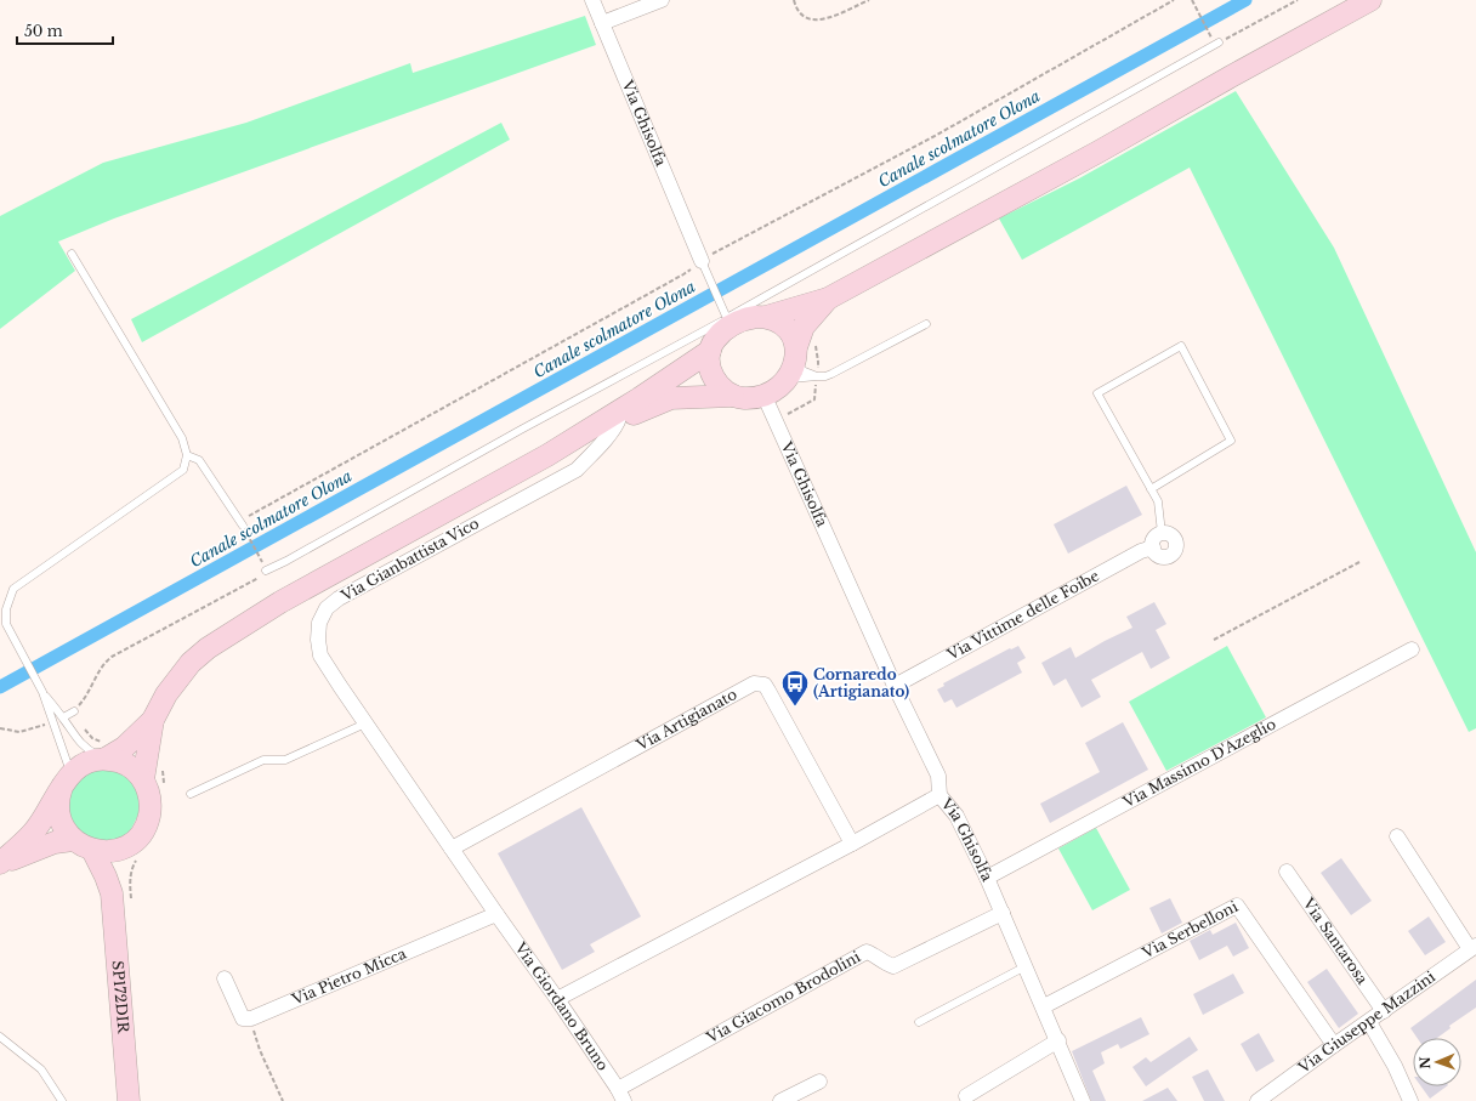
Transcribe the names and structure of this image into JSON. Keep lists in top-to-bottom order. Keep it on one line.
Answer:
{"streets":{"main road":["SP172DIR"],"street":["Via Ghisolfa","Via Gianbattista Vico","Via Vittime delle Foibe","Via Artigianato","Via Massimo D'Azeglio","Via Serbelloni","Via Santarosa","Via Pietro Micca","Via Giacomo Brodolini","Via Giordano Bruno","Via Giuseppe Mazzini"]},"crossings":[["Via Ghisolfa","Via Vittime delle Foibe"],["Via Ghisolfa","Via Massimo D'Azeglio"],["Via Ghisolfa","Via Serbelloni"],["Via Ghisolfa","Via Giacomo Brodolini"],["Via Gianbattista Vico","Via Artigianato"],["Via Gianbattista Vico","Via Pietro Micca"],["Via Gianbattista Vico","Via Giordano Bruno"],["Via Serbelloni","Via Giuseppe Mazzini"],["Via Santarosa","Via Giuseppe Mazzini"],["Via Pietro Micca","Via Giordano Bruno"],["Via Giacomo Brodolini","Via Giordano Bruno"]],"water":["Canale scolmatore Olona"],"places":{"bus stop":["Cornaredo (Artigianato)"]},"scale_bar":"50 m","north":"left"}
